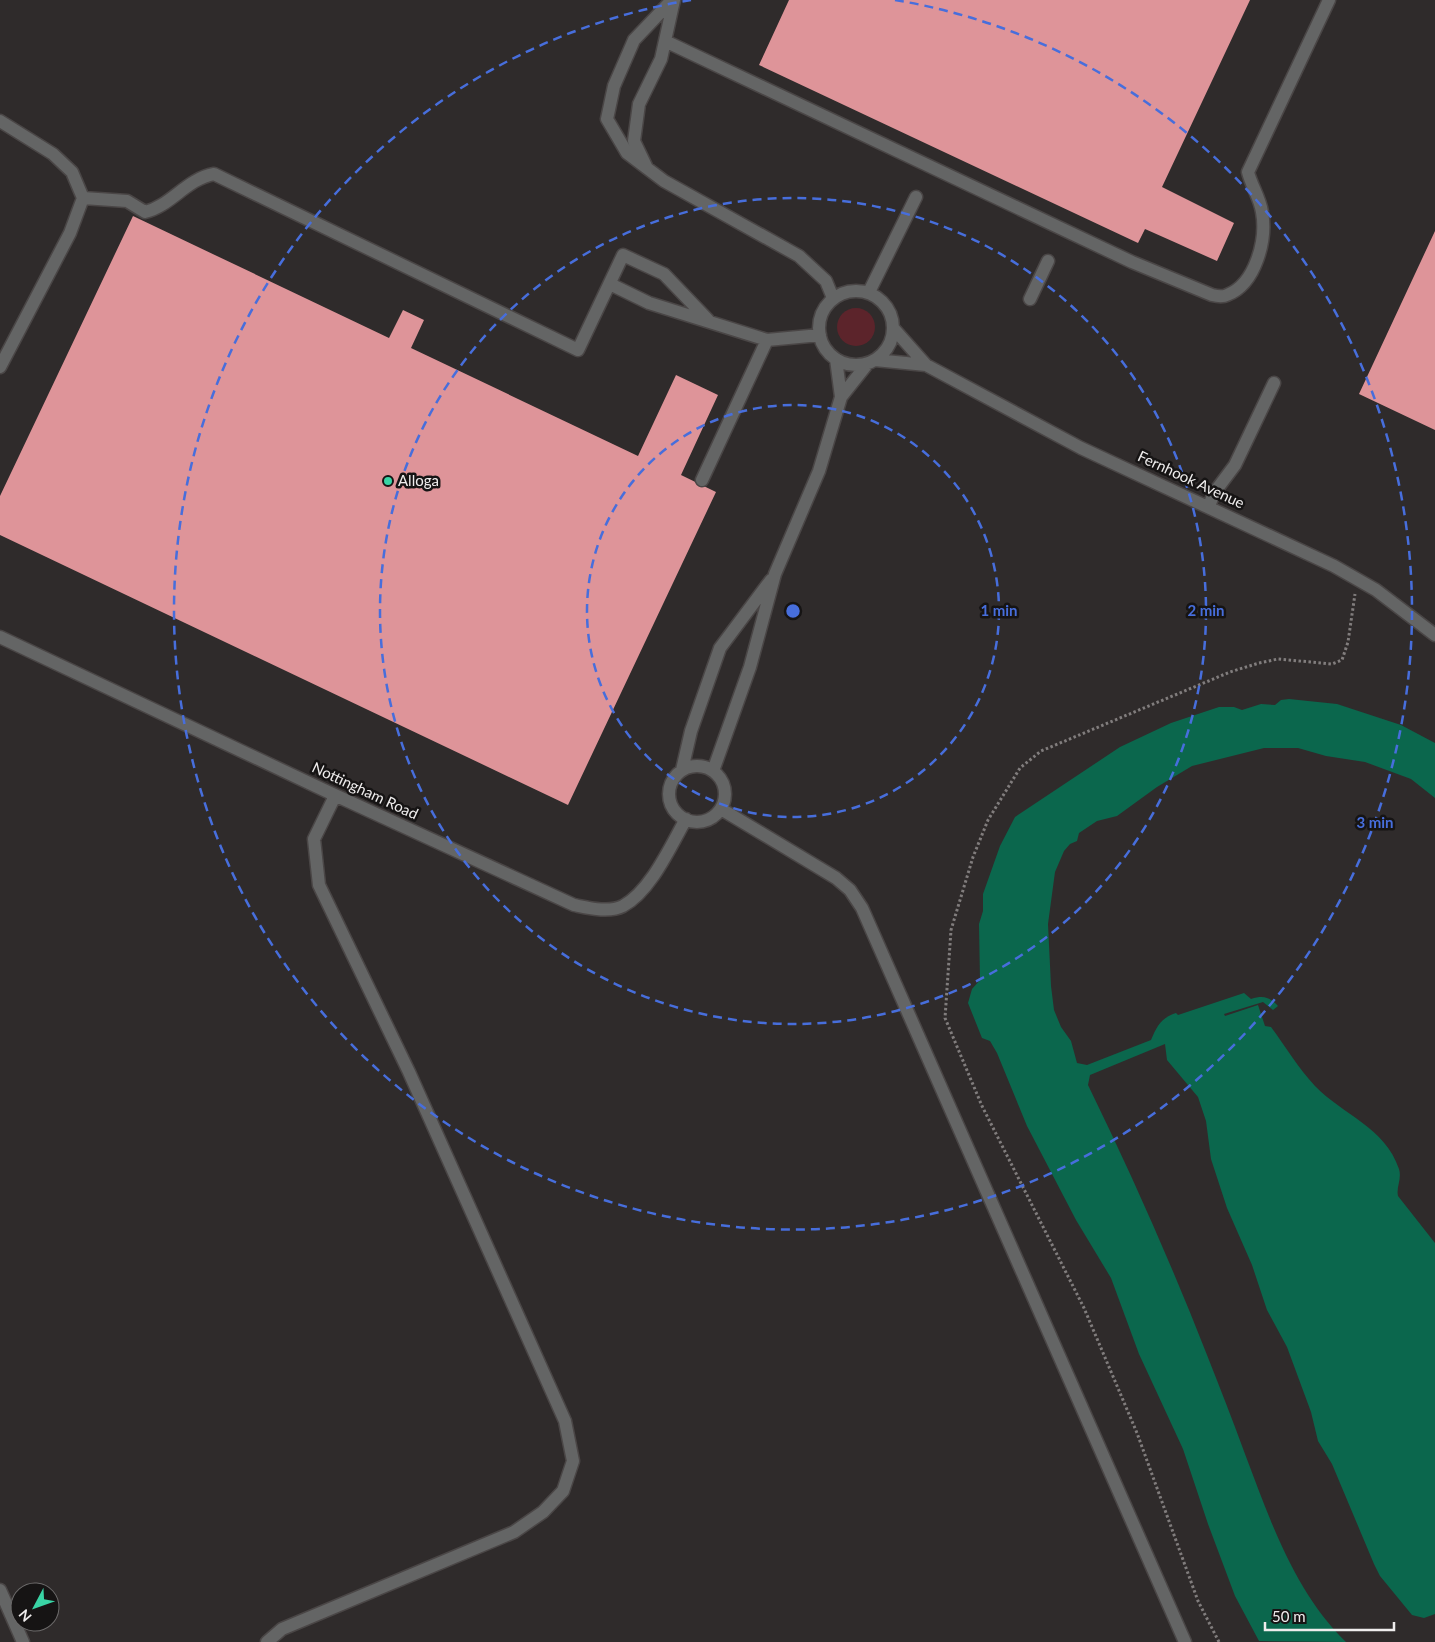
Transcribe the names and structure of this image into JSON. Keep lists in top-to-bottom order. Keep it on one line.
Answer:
{"streets":{"street":["Fernhook Avenue","Nottingham Road"]},"places":["Alloga"],"scale_bar":"50 m","north":"bottom left","rings":["1 min","2 min","3 min"]}
